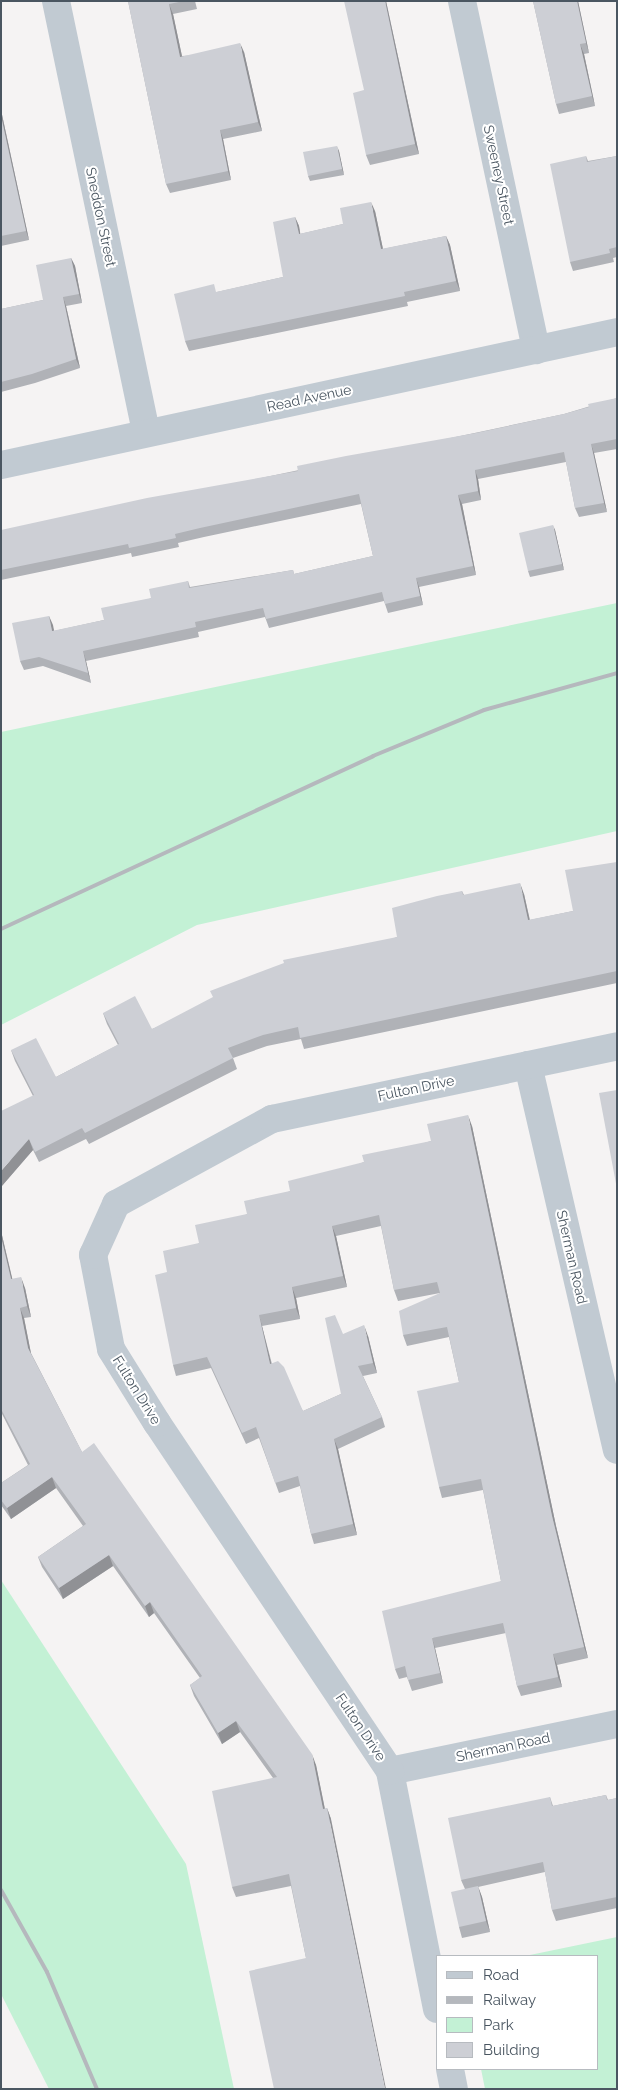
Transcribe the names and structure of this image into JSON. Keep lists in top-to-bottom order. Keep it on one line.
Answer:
{"streets":{"street":["Sweeney Street","Sneddon Street","Read Avenue","Fulton Drive","Sherman Road"]},"crossings":[["Sweeney Street","Read Avenue"],["Sneddon Street","Read Avenue"],["Fulton Drive","Sherman Road"]],"legend":["Road","Railway","Park","Building"]}
